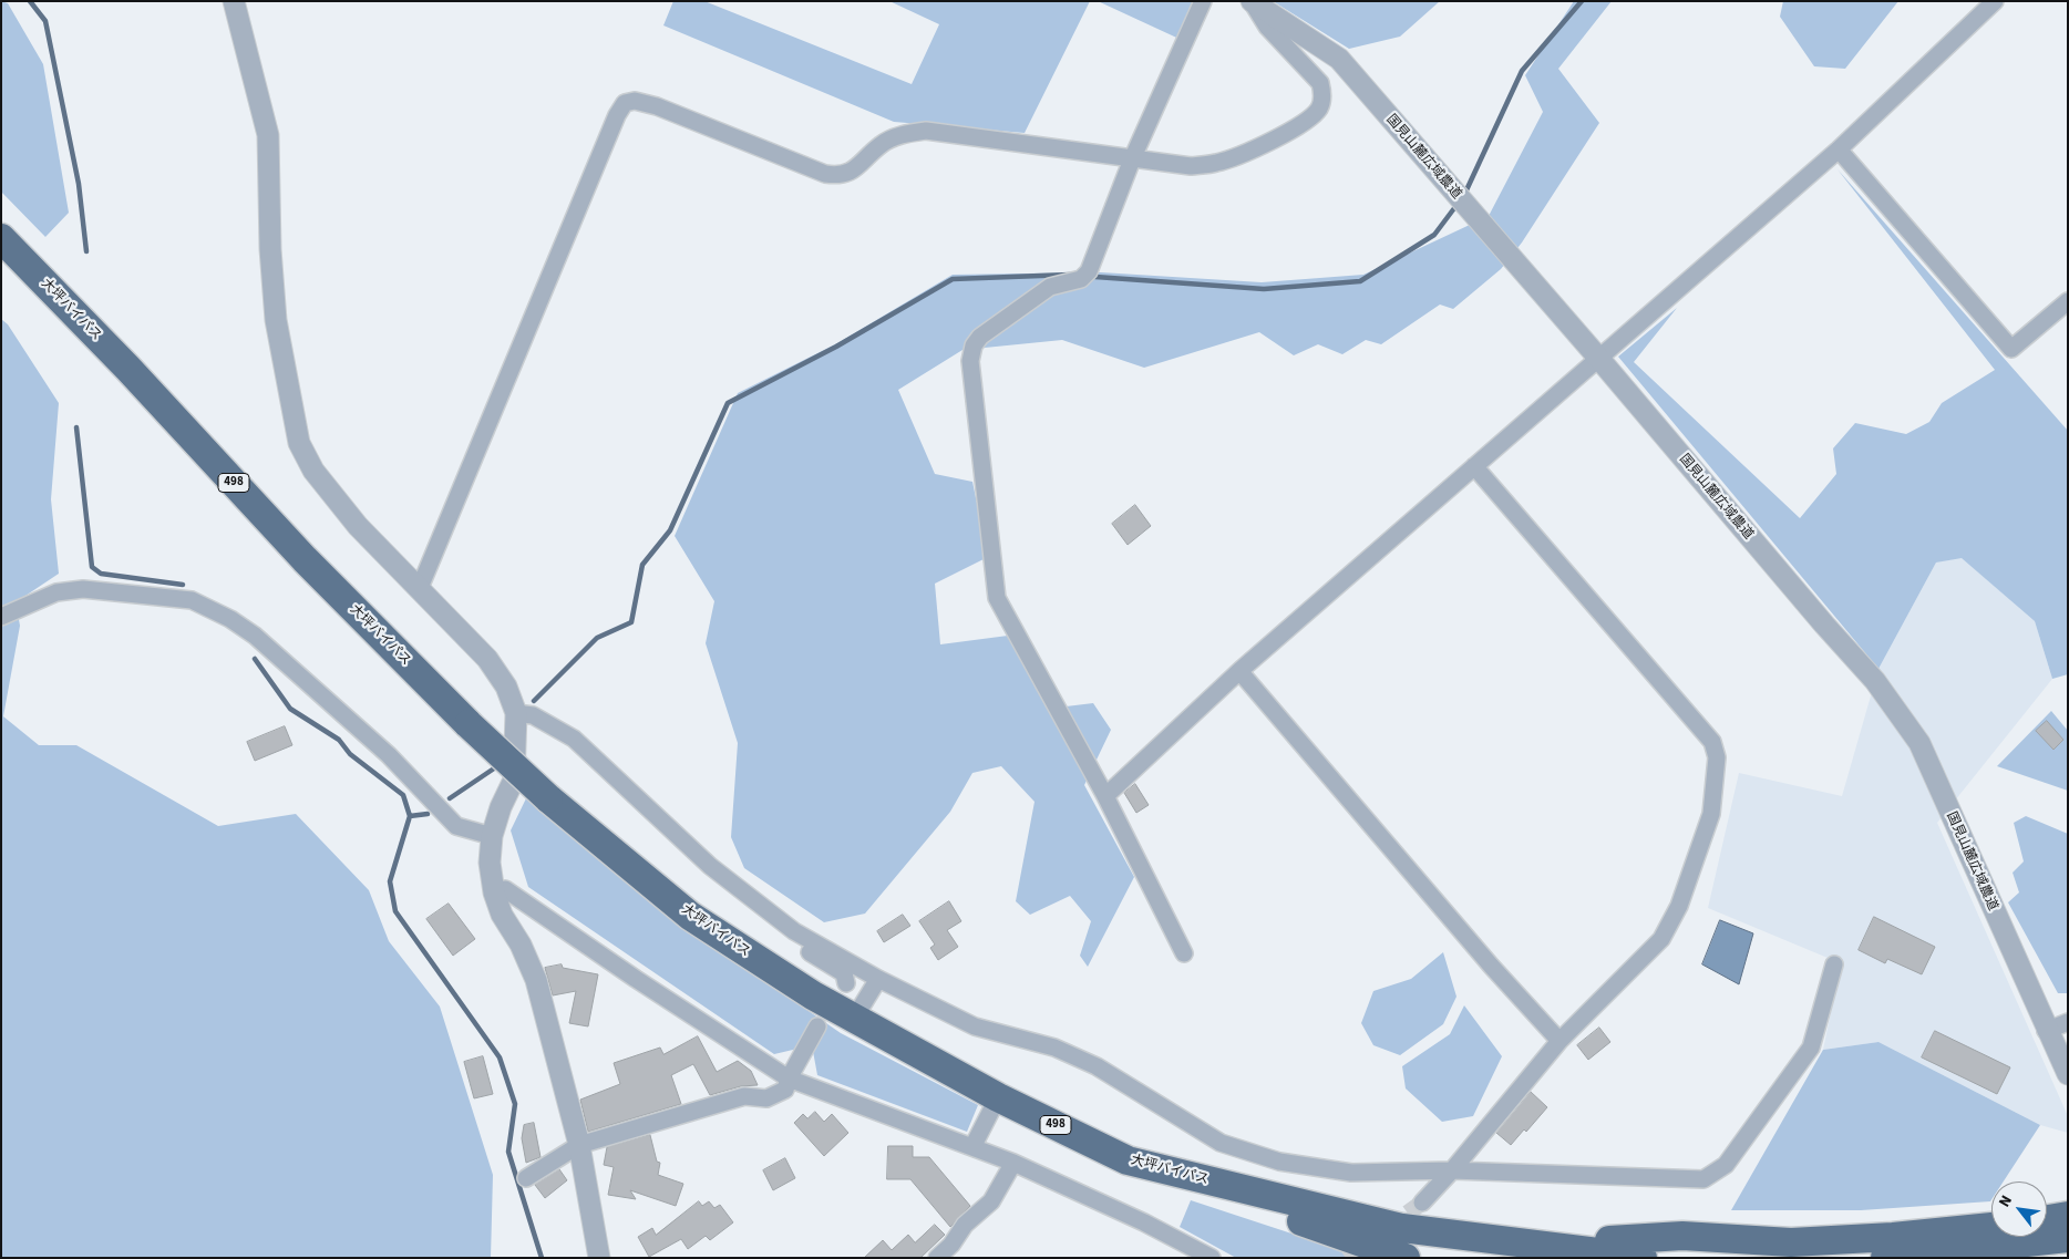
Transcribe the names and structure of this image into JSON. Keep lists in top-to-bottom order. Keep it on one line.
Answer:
{"streets":{"highway":["大坪バイパス","498"],"street":["国見山麓広域農道"]},"north":"top left"}
